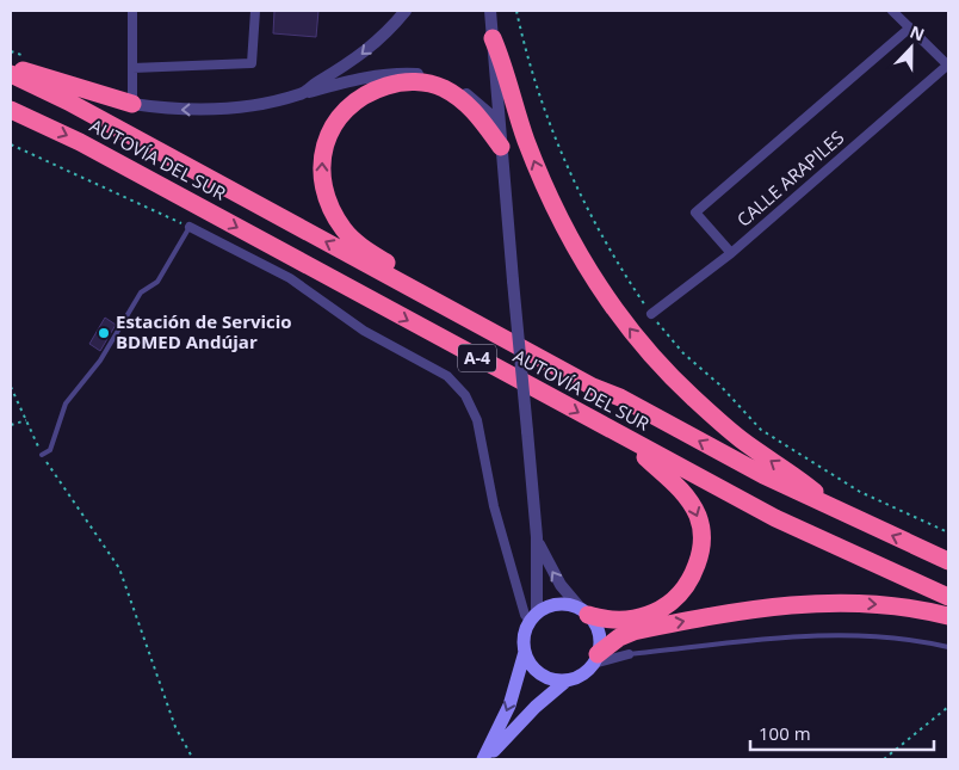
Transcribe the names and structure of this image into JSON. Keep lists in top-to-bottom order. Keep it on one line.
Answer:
{"streets":{"highway":["AUTOVÍA DEL SUR","A-4"],"street":["CALLE ARAPILES"]},"places":["Estación de Servicio BDMED Andújar"],"scale_bar":"100 m","north":"top"}
